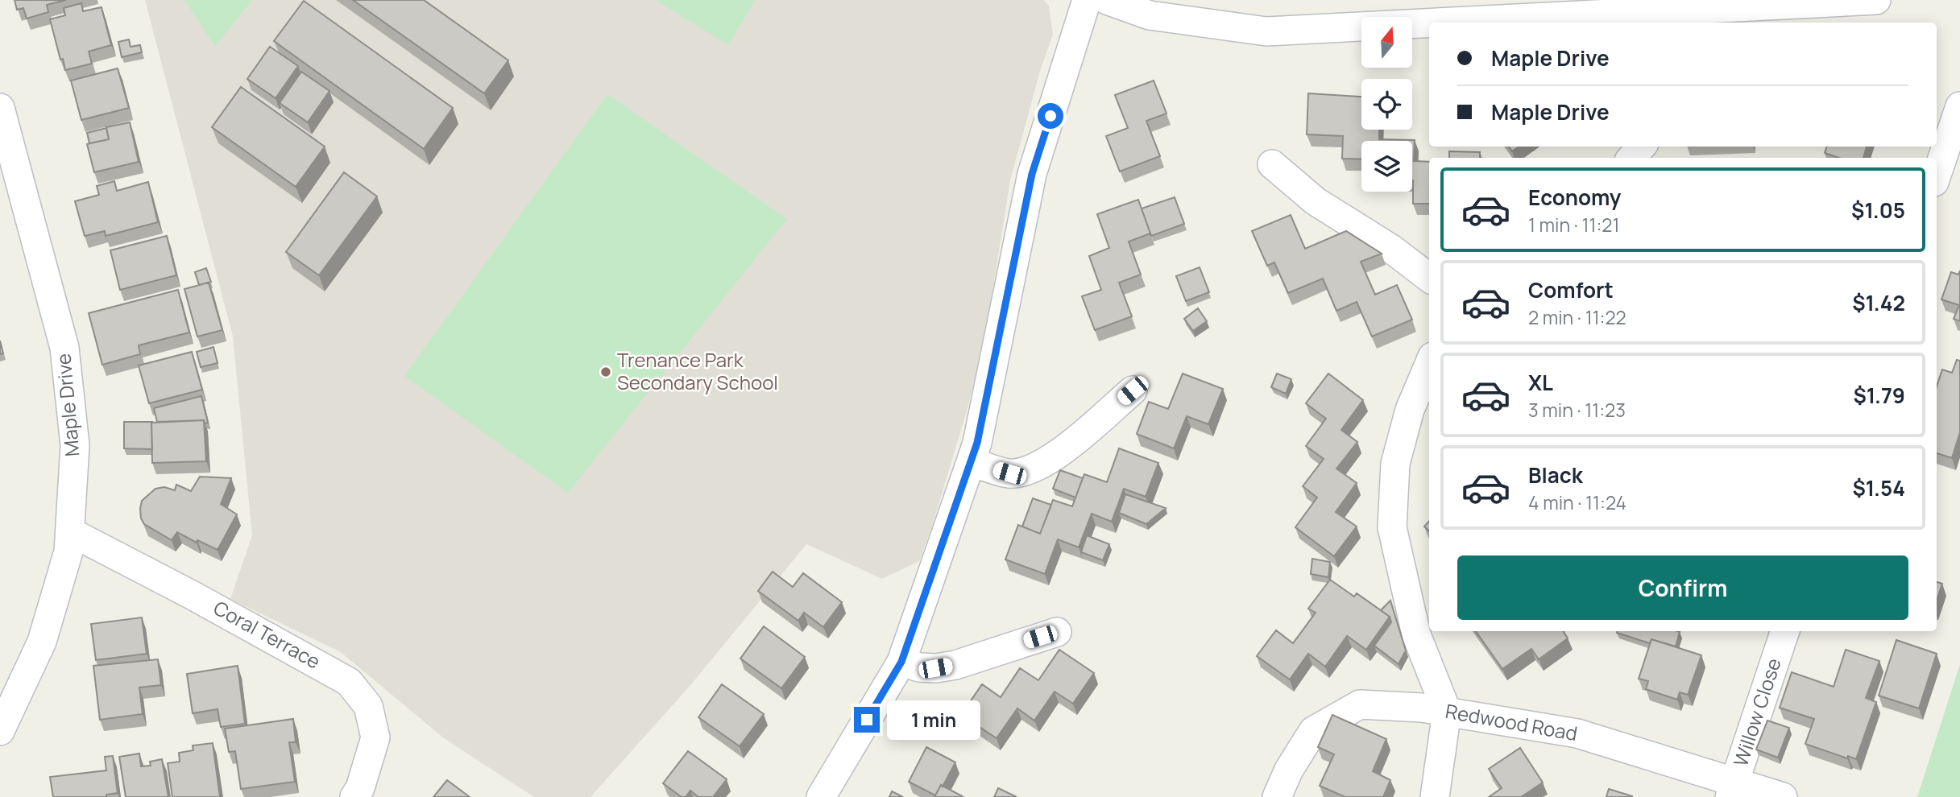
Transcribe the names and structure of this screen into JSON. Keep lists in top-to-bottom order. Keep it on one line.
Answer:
{"streets":{"street":["Maple Drive","Coral Terrace","Willow Close","Redwood Road"]},"crossings":[["Maple Drive","Coral Terrace"],["Willow Close","Redwood Road"]],"places":["Trenance Park Secondary School"],"north":"top","page":{"banner":["Maple Drive","Maple Drive"],"list":[{"name":"Economy","note":"1 min · 11:21","value":"$1.05"},{"name":"Comfort","note":"2 min · 11:22","value":"$1.42"},{"name":"XL","note":"3 min · 11:23","value":"$1.79"},{"name":"Black","note":"4 min · 11:24","value":"$1.54"}],"buttons":"Confirm","bubble":"1 min"}}
